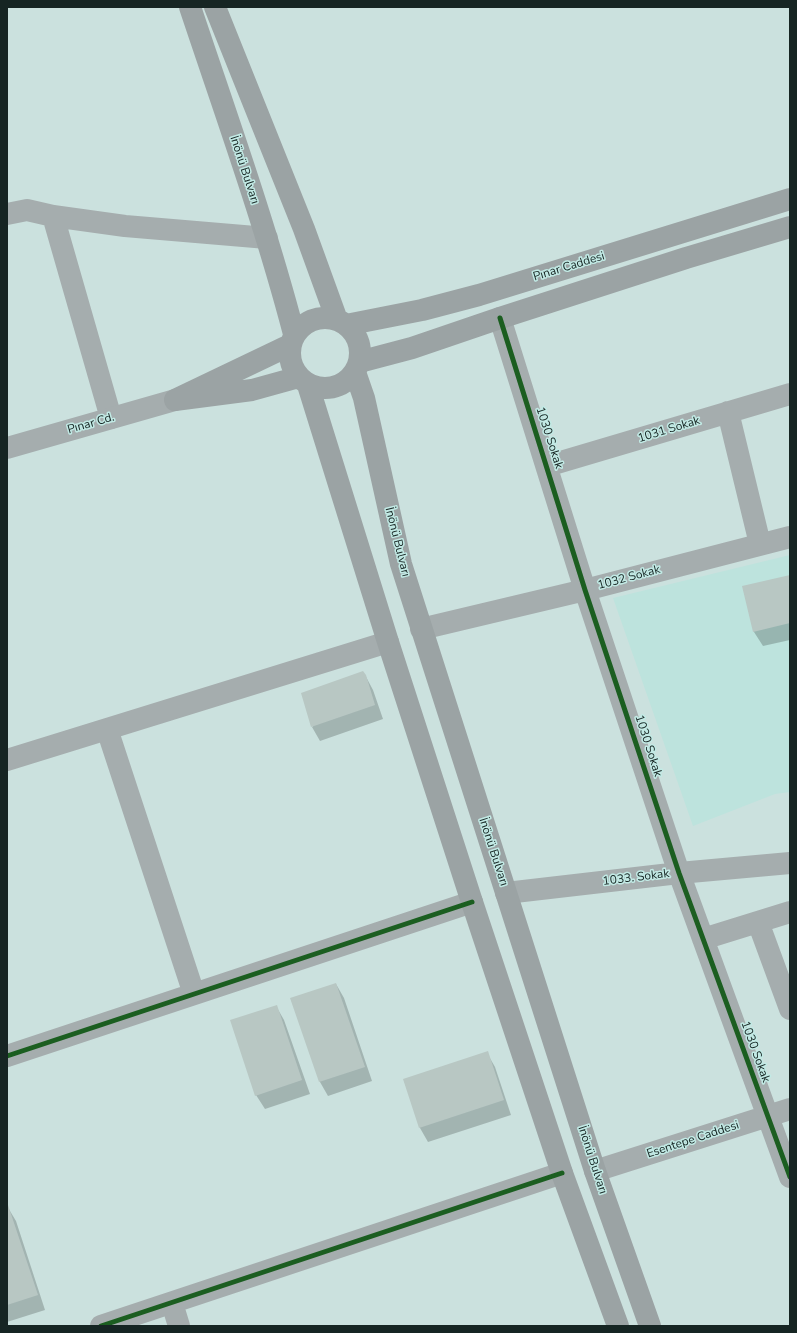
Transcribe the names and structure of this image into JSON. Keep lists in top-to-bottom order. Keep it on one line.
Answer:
{"streets":{"main road":["İnönü Bulvarı","Pınar Caddesi"],"street":["Pınar Cd.","1031 Sokak","1030 Sokak","1032 Sokak","1033. Sokak","Esentepe Caddesi"]},"crossings":[["İnönü Bulvarı","Pınar Caddesi"],["İnönü Bulvarı","1032 Sokak"],["İnönü Bulvarı","1033. Sokak"],["İnönü Bulvarı","Esentepe Caddesi"],["1031 Sokak","1030 Sokak"],["1030 Sokak","1032 Sokak"],["1030 Sokak","1033. Sokak"],["1030 Sokak","Esentepe Caddesi"]]}
